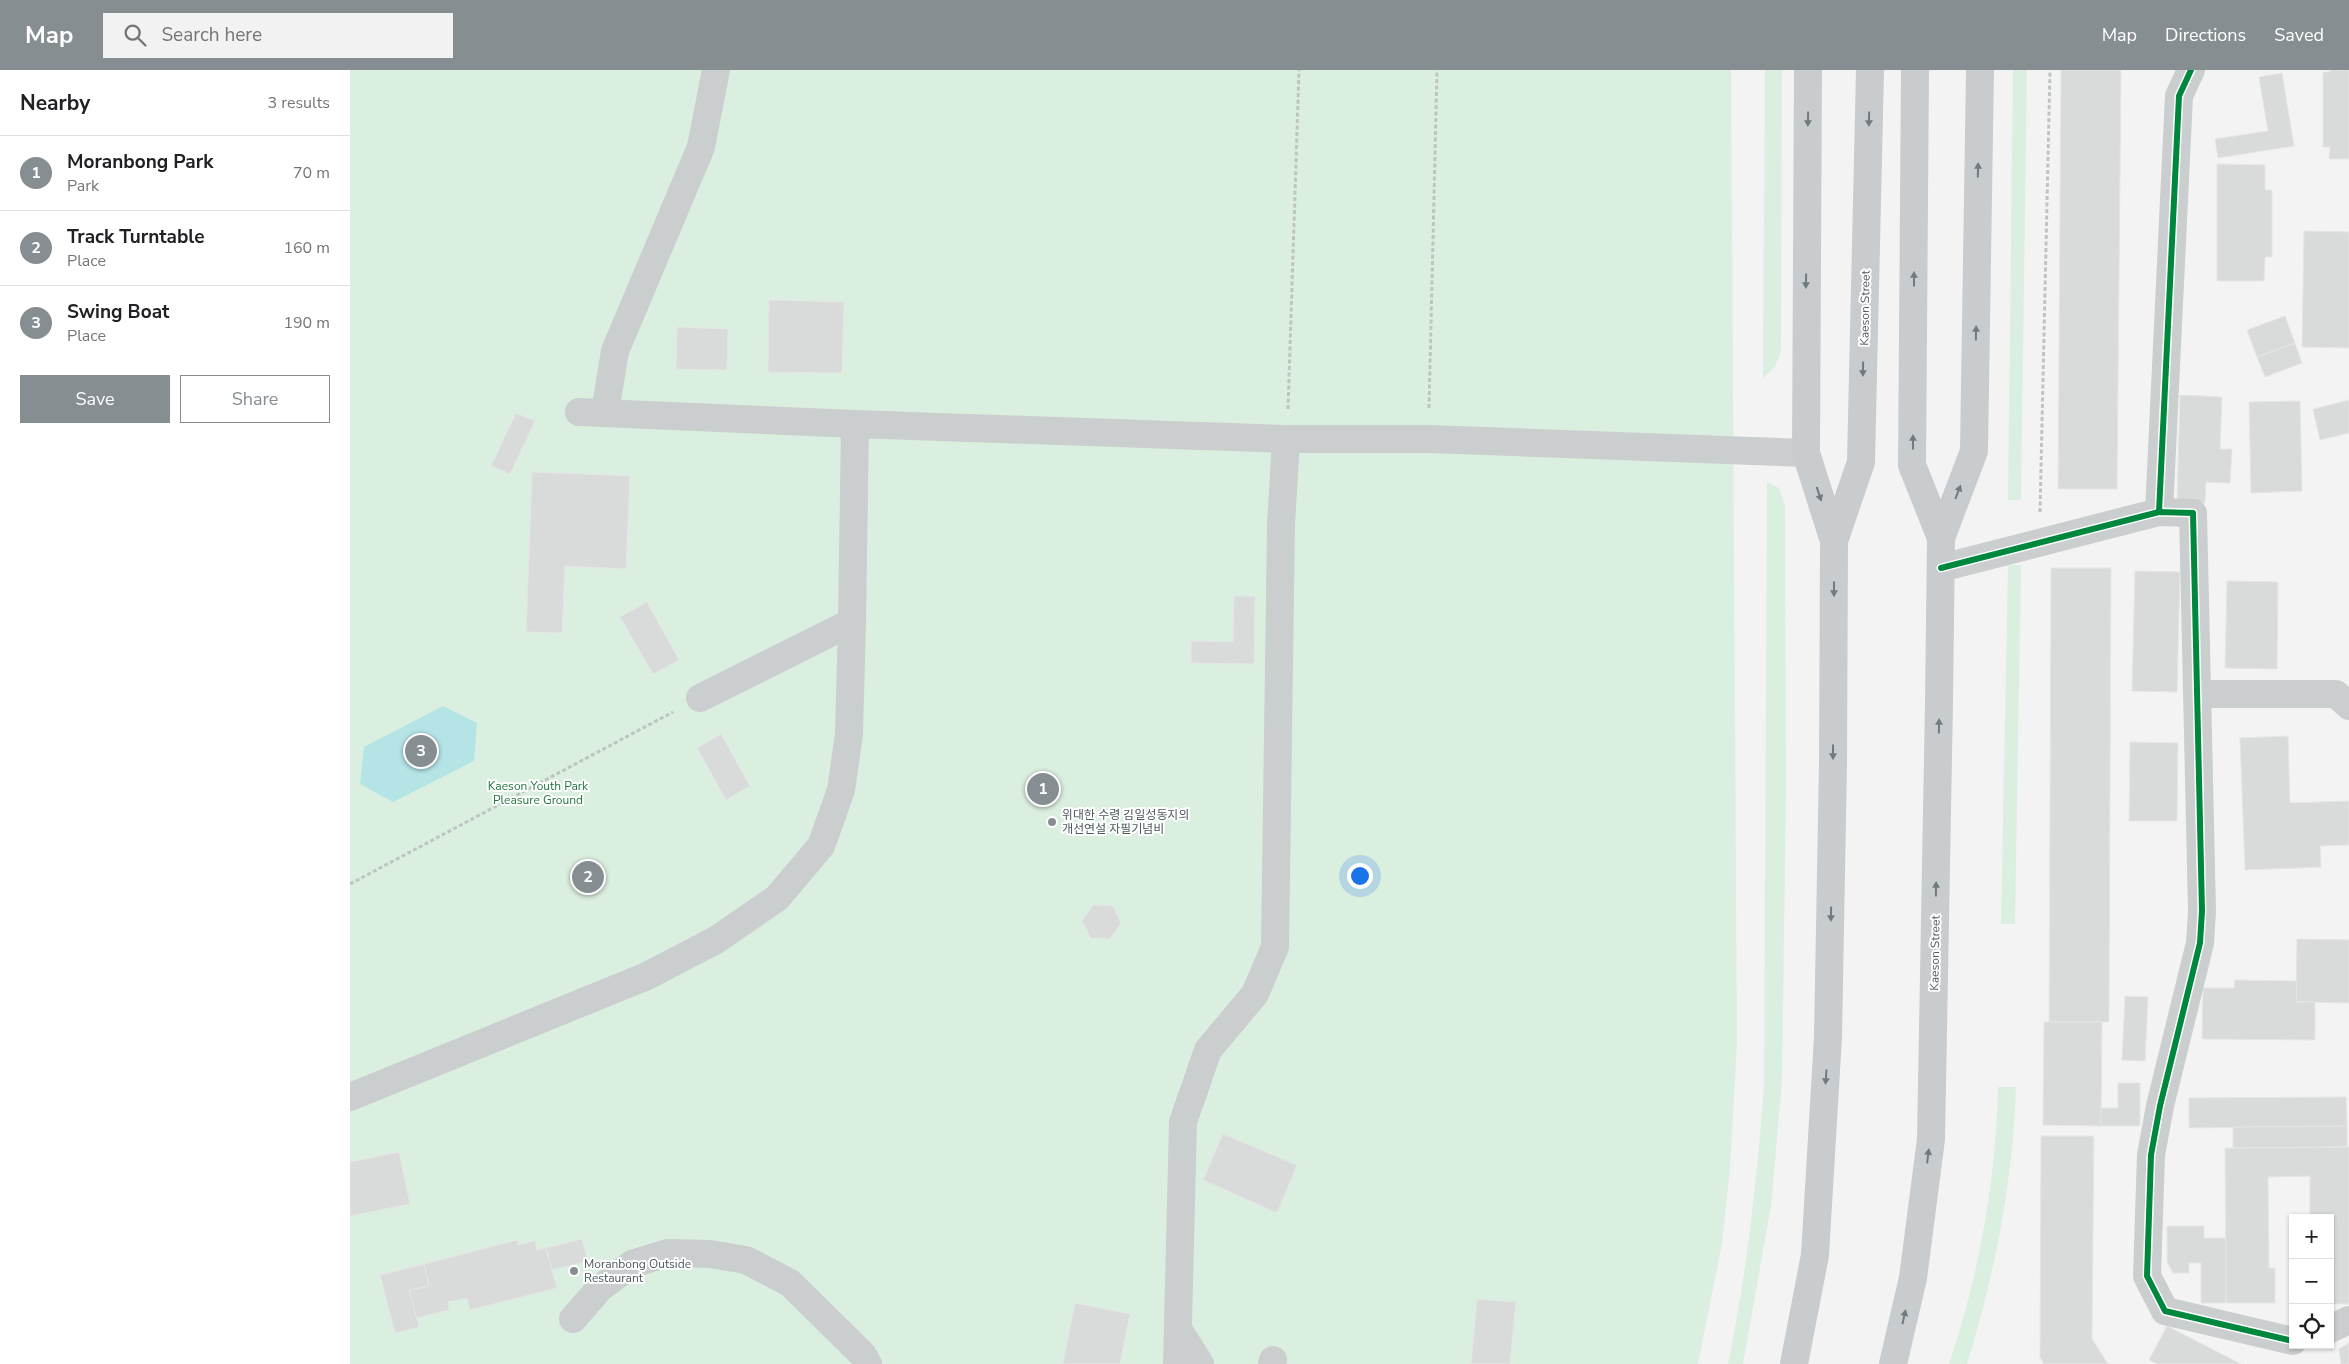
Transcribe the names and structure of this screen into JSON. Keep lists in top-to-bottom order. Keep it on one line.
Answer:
{"streets":{"main road":["Kaeson Street"]},"parks":["Kaeson Youth Park Pleasure Ground"],"places":["위대한 수령 김일성동지의 개선연설 자필기념비","Moranbong Outside Restaurant"],"page":{"header":"Map","search":"Search here","nav":["Map","Directions","Saved"],"heading":["Nearby","3 results"],"list":[{"mark":"1","name":"Moranbong Park","note":"Park","value":"70 m"},{"mark":"2","name":"Track Turntable","note":"Place","value":"160 m"},{"mark":"3","name":"Swing Boat","note":"Place","value":"190 m"}],"buttons":["Save","Share"],"pins":["3","1","2"],"map_buttons":["+","−"]}}
